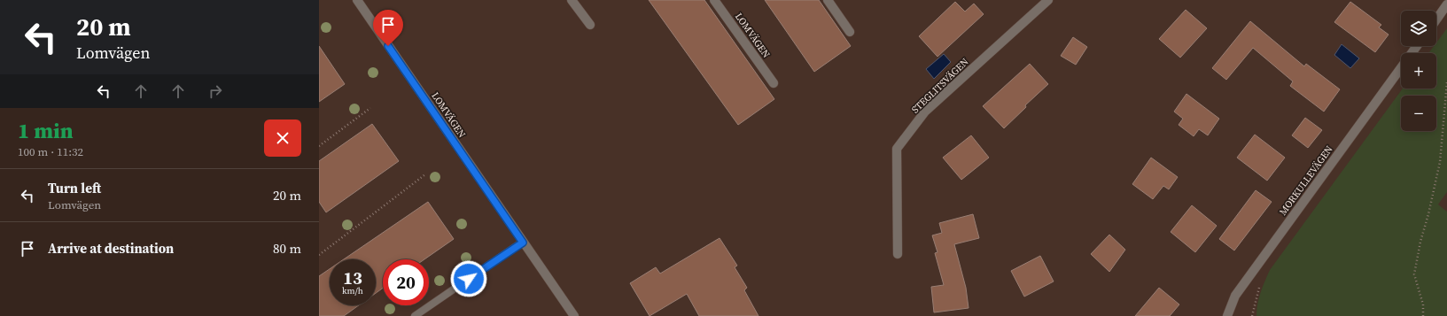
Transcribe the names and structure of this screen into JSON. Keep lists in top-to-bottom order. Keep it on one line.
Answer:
{"streets":{"street":["LOMVÄGEN","STEGLITSVÄGEN","MORKULLEVÄGEN"]},"page":{"turn":["20 m","Lomvägen"],"map_buttons":["+","−"],"heading":["1 min","100 m · 11:32"],"list":[{"name":"Turn left","note":"Lomvägen","value":"20 m"},{"name":"Arrive at destination","value":"80 m"}],"speed":"13 km/h","limit":"20"}}
